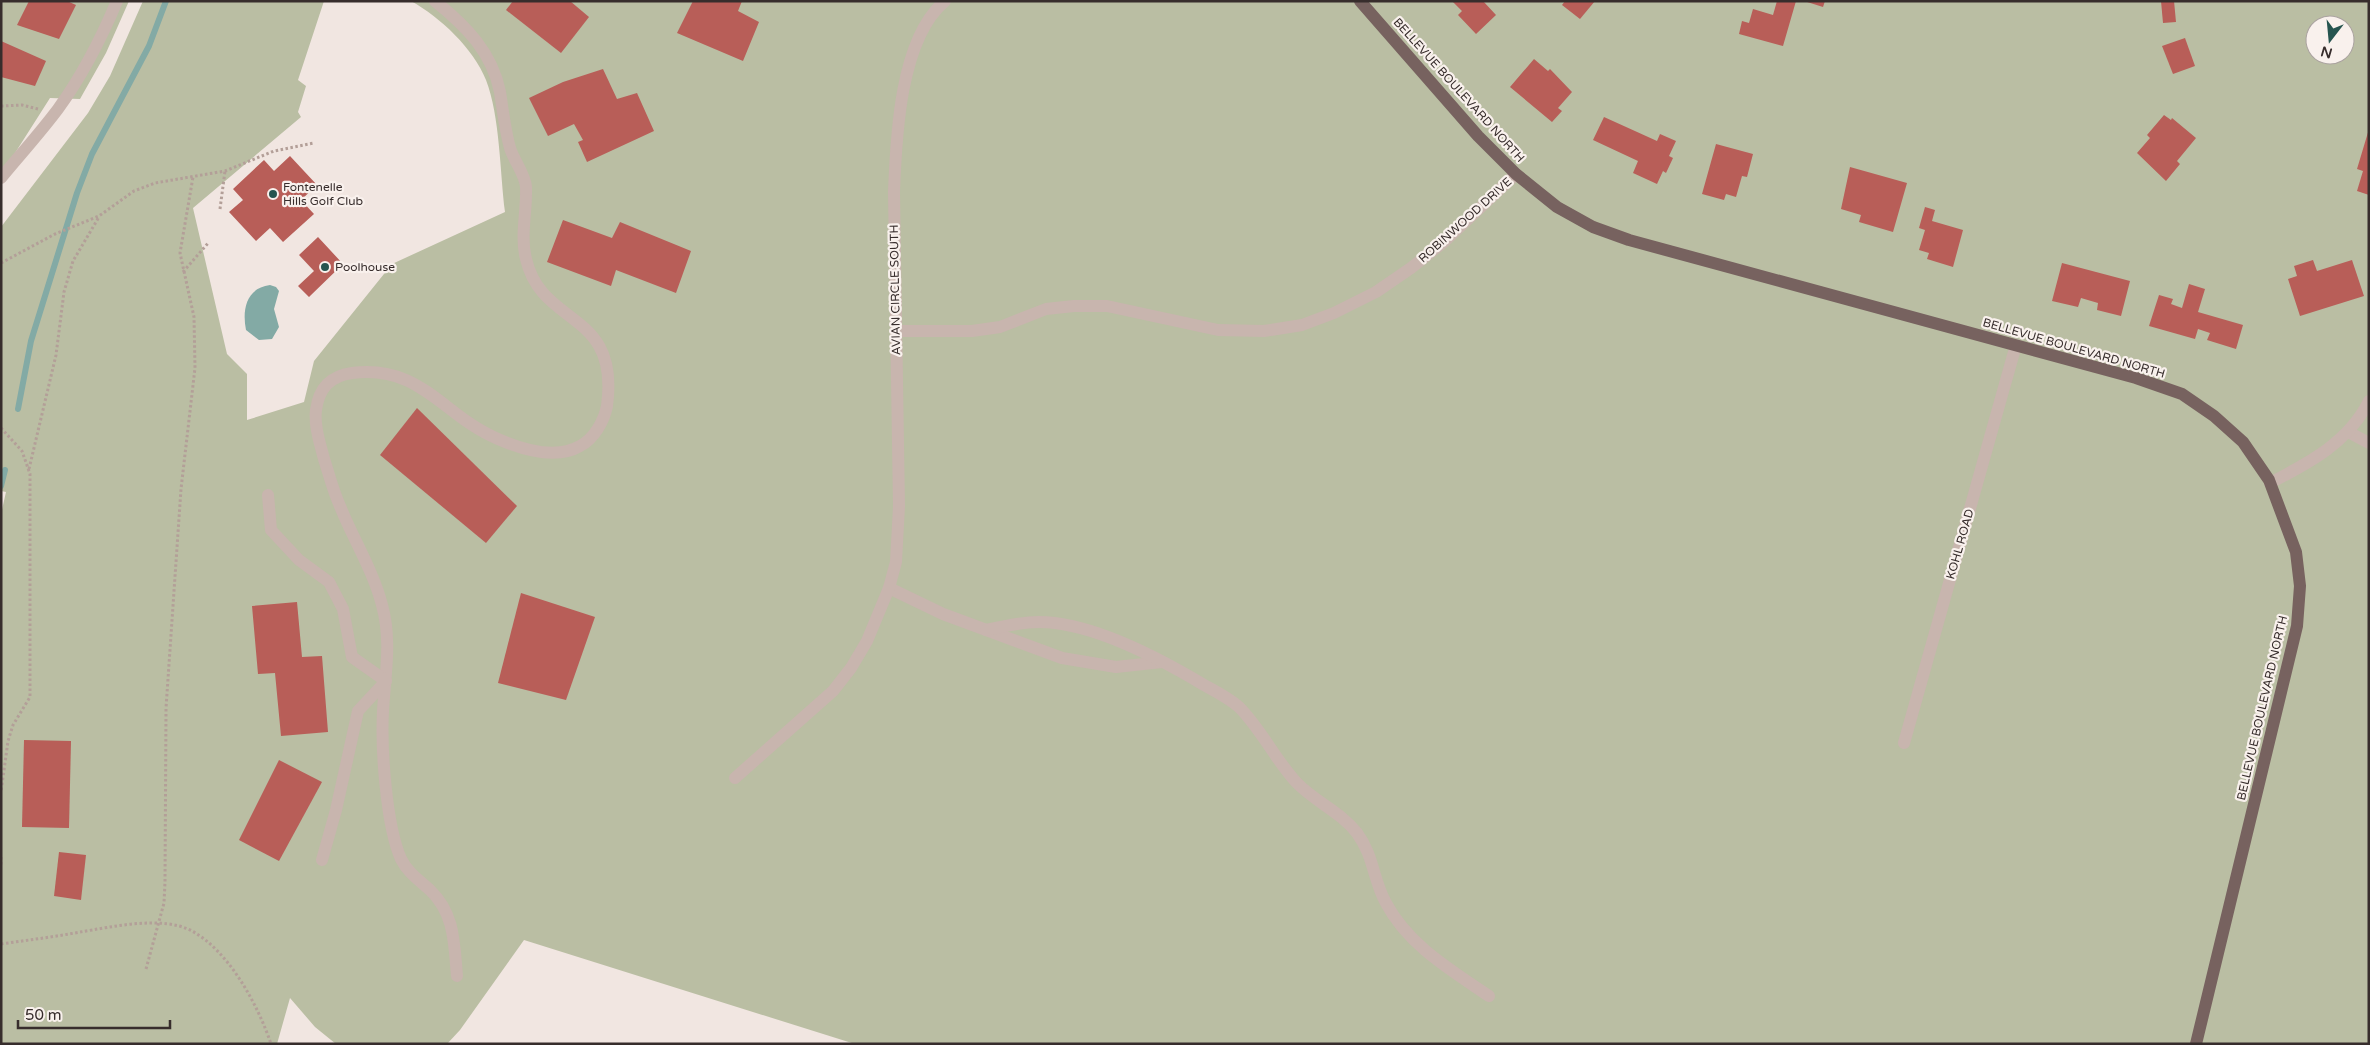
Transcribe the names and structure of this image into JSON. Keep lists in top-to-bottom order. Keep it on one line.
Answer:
{"streets":{"main road":["BELLEVUE BOULEVARD NORTH"],"street":["ROBINWOOD DRIVE","AVIAN CIRCLE SOUTH","KOHL ROAD"]},"crossings":[["BELLEVUE BOULEVARD NORTH","ROBINWOOD DRIVE"],["BELLEVUE BOULEVARD NORTH","KOHL ROAD"],["ROBINWOOD DRIVE","AVIAN CIRCLE SOUTH"]],"places":["Fontenelle Hills Golf Club","Poolhouse"],"scale_bar":"50 m","north":"bottom"}
